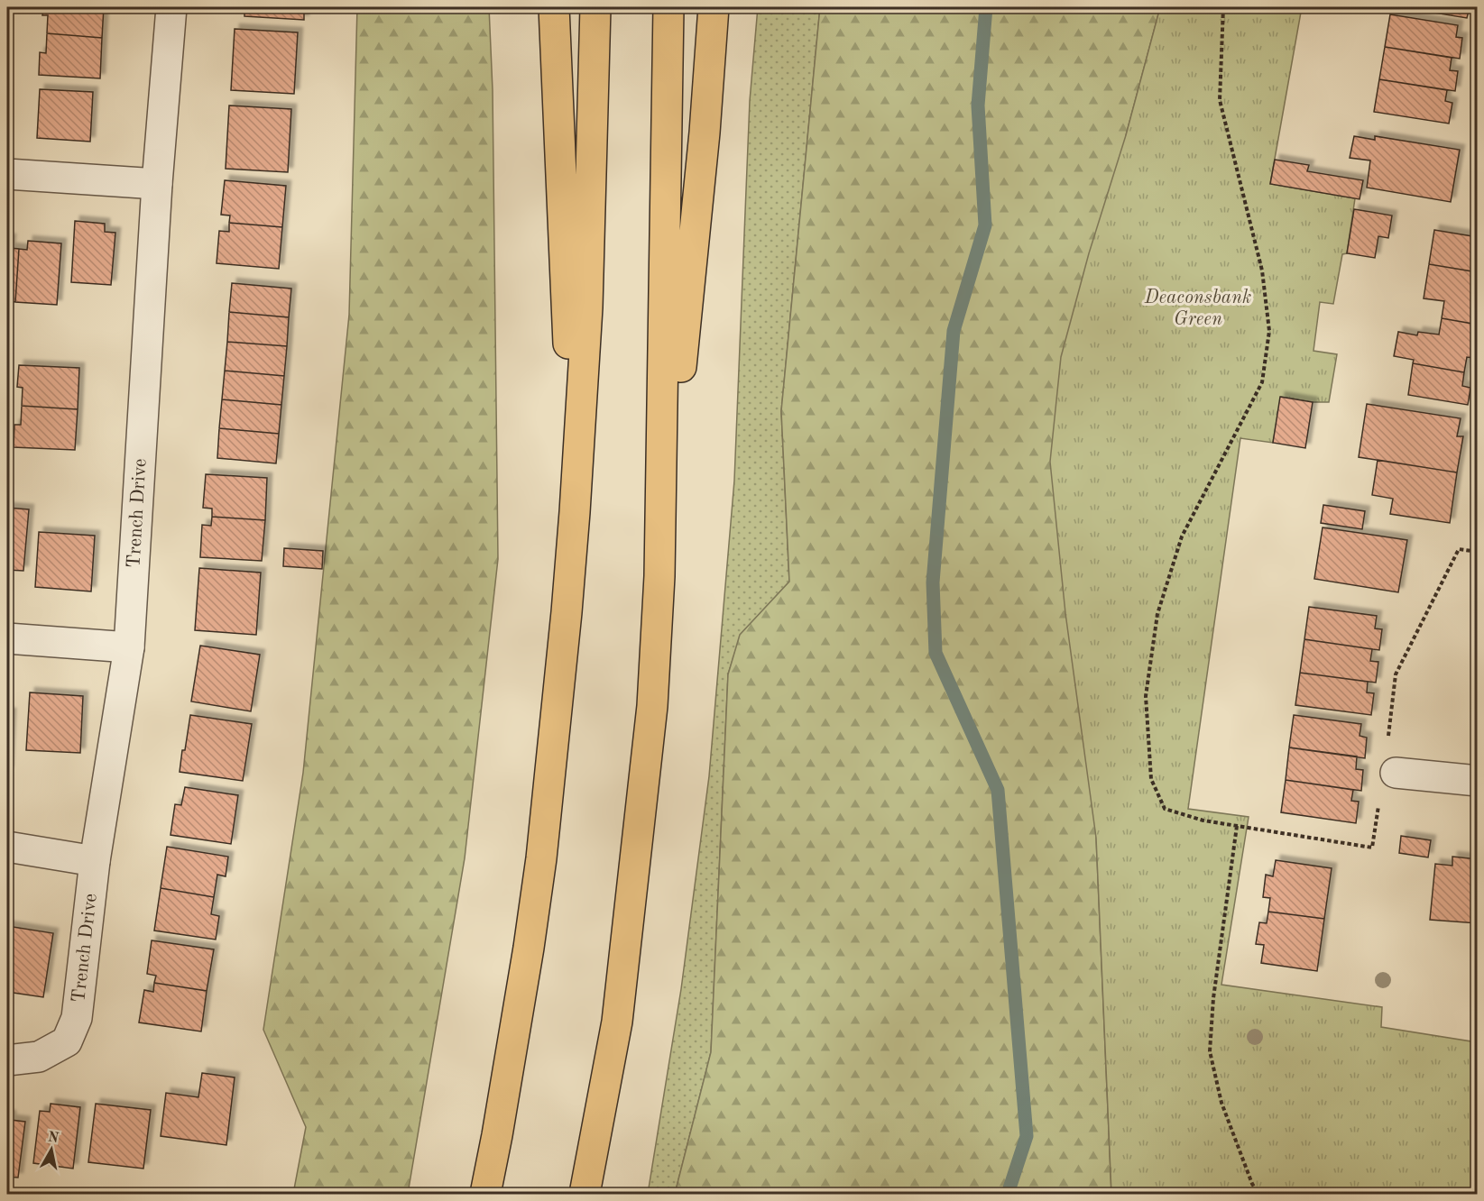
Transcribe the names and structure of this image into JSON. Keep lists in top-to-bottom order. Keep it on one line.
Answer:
{"streets":{"street":["Trench Drive"]},"parks":["Deaconsbank Green"],"north":"top"}
